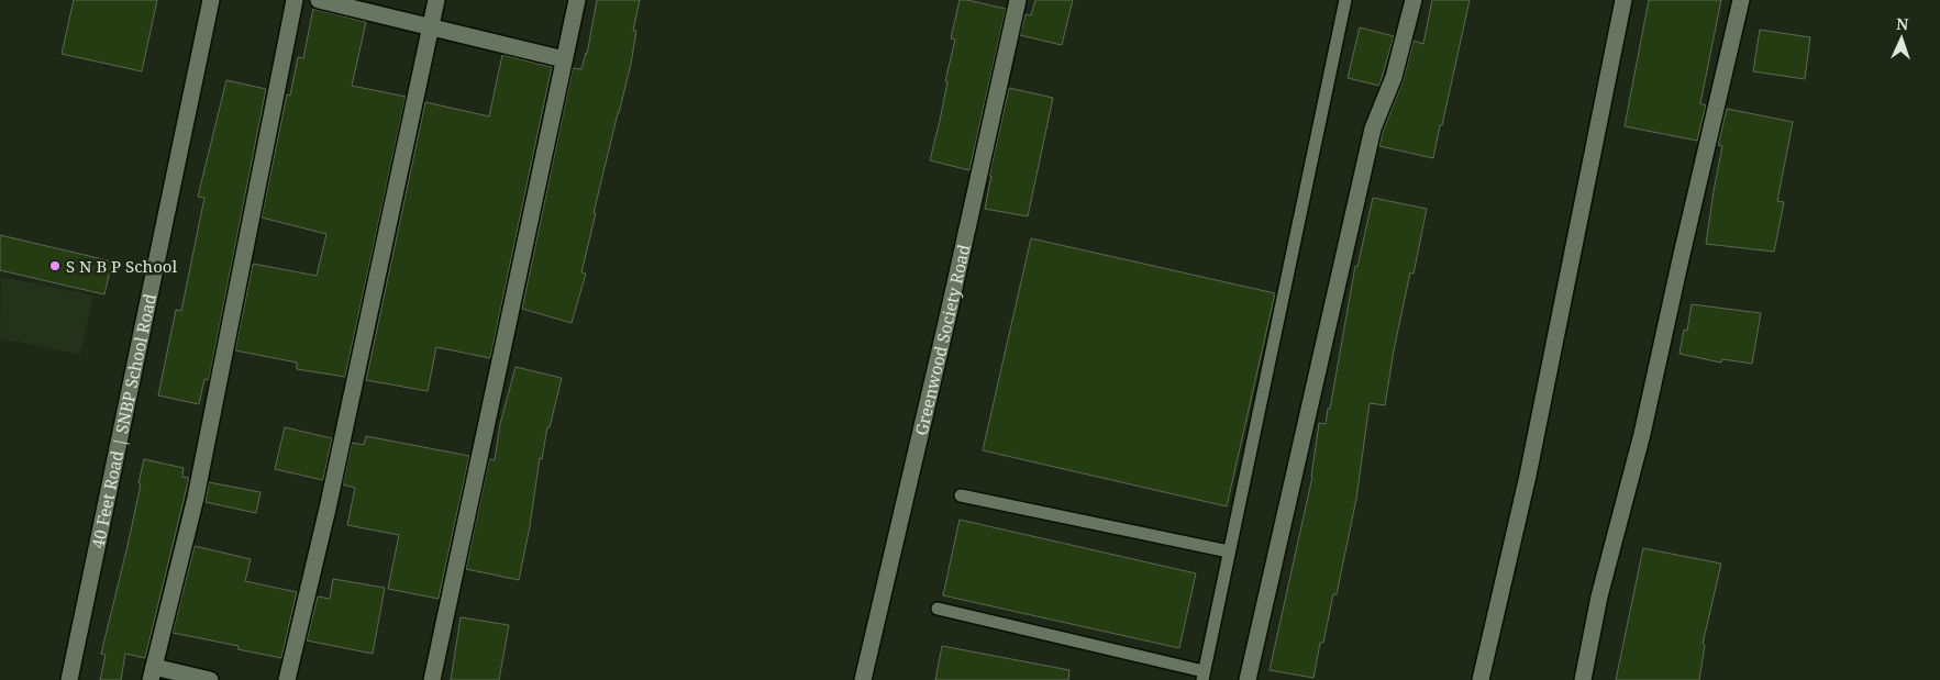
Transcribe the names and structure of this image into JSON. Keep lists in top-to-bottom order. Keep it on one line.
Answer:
{"streets":{"street":["Greenwood Society Road","40 Feet Road | SNBP School Road"]},"places":["S N B P School"],"north":"top"}
